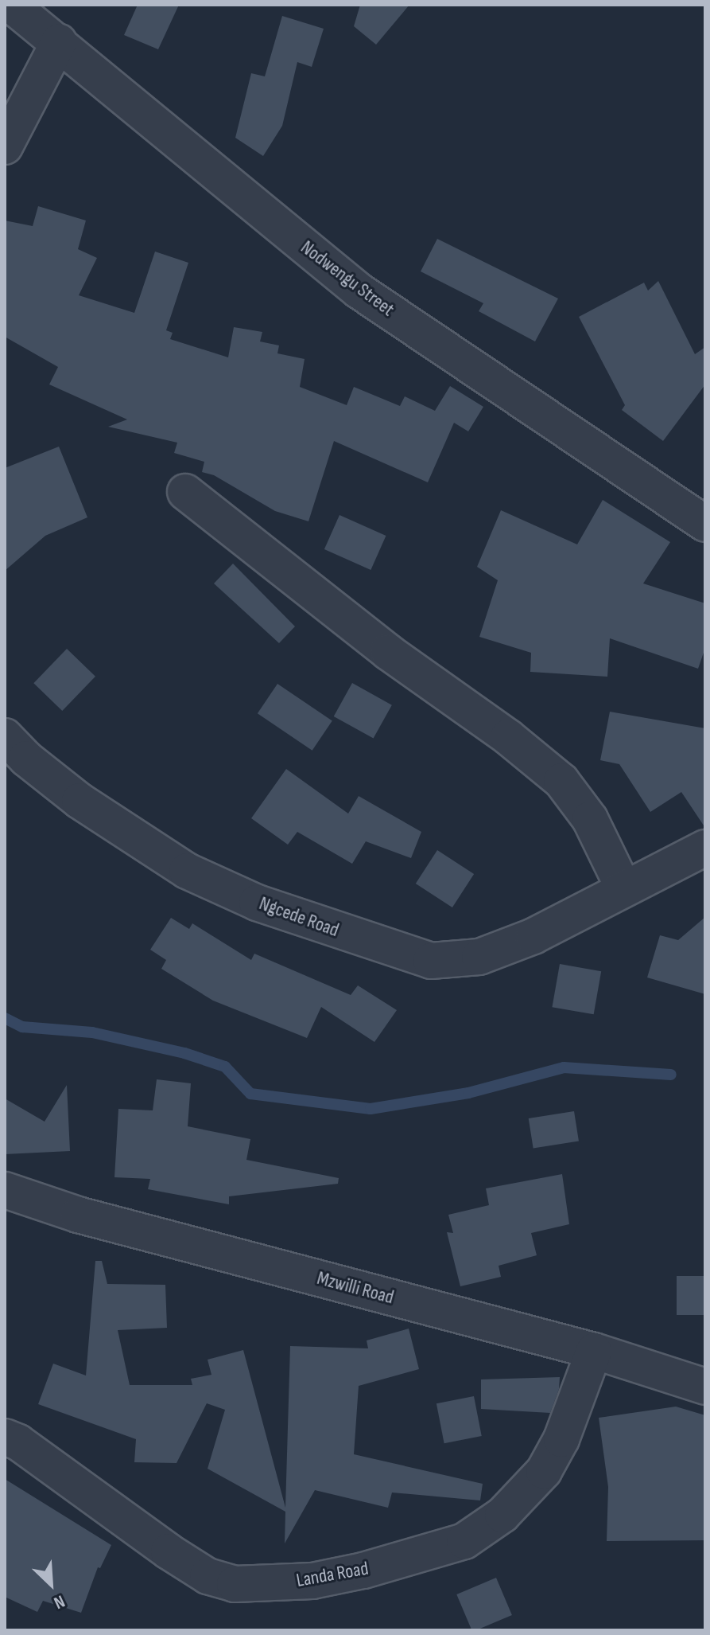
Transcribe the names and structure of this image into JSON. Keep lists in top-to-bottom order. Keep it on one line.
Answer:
{"streets":{"street":["Nodwengu Street","Ngcede Road","Mzwilli Road","Landa Road"]},"crossings":[["Mzwilli Road","Landa Road"]],"north":"bottom right"}
